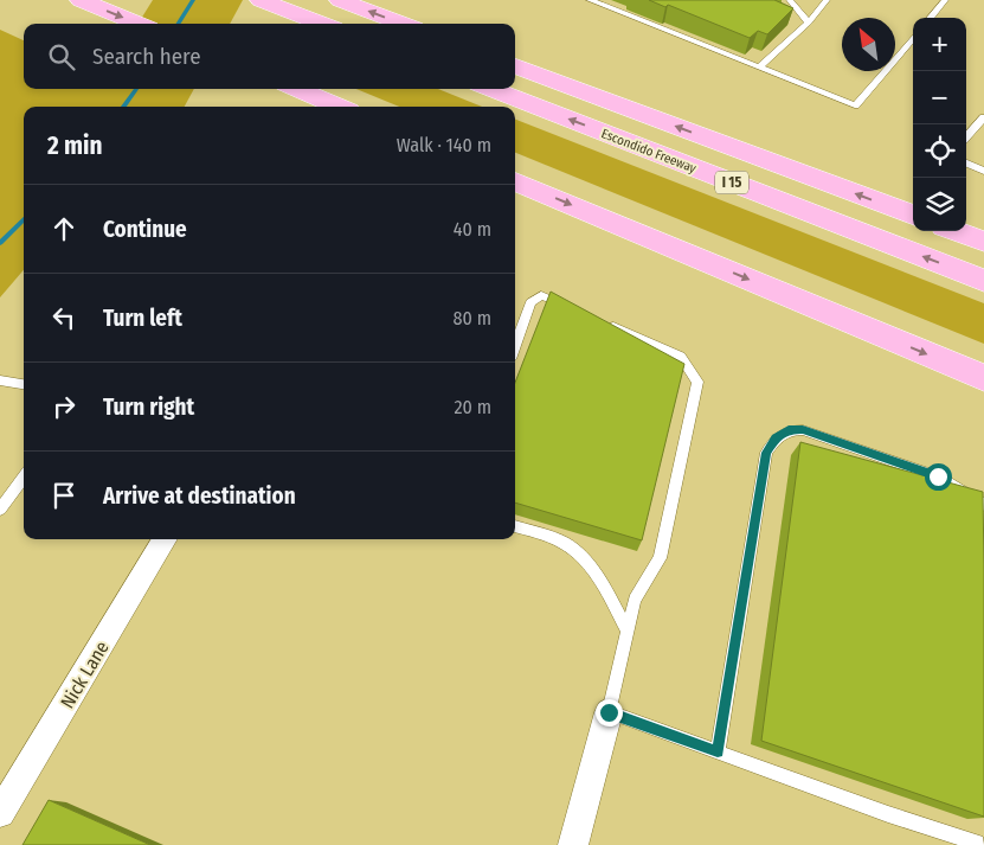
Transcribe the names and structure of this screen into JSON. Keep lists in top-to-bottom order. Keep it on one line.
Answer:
{"streets":{"highway":["Escondido Freeway","I 15"],"street":["Nick Lane"]},"north":"top left","page":{"map_buttons":["+","−"],"search":"Search here","heading":["2 min","Walk · 140 m"],"list":[["Continue","40 m"],["Turn left","80 m"],["Turn right","20 m"],"Arrive at destination"]}}
